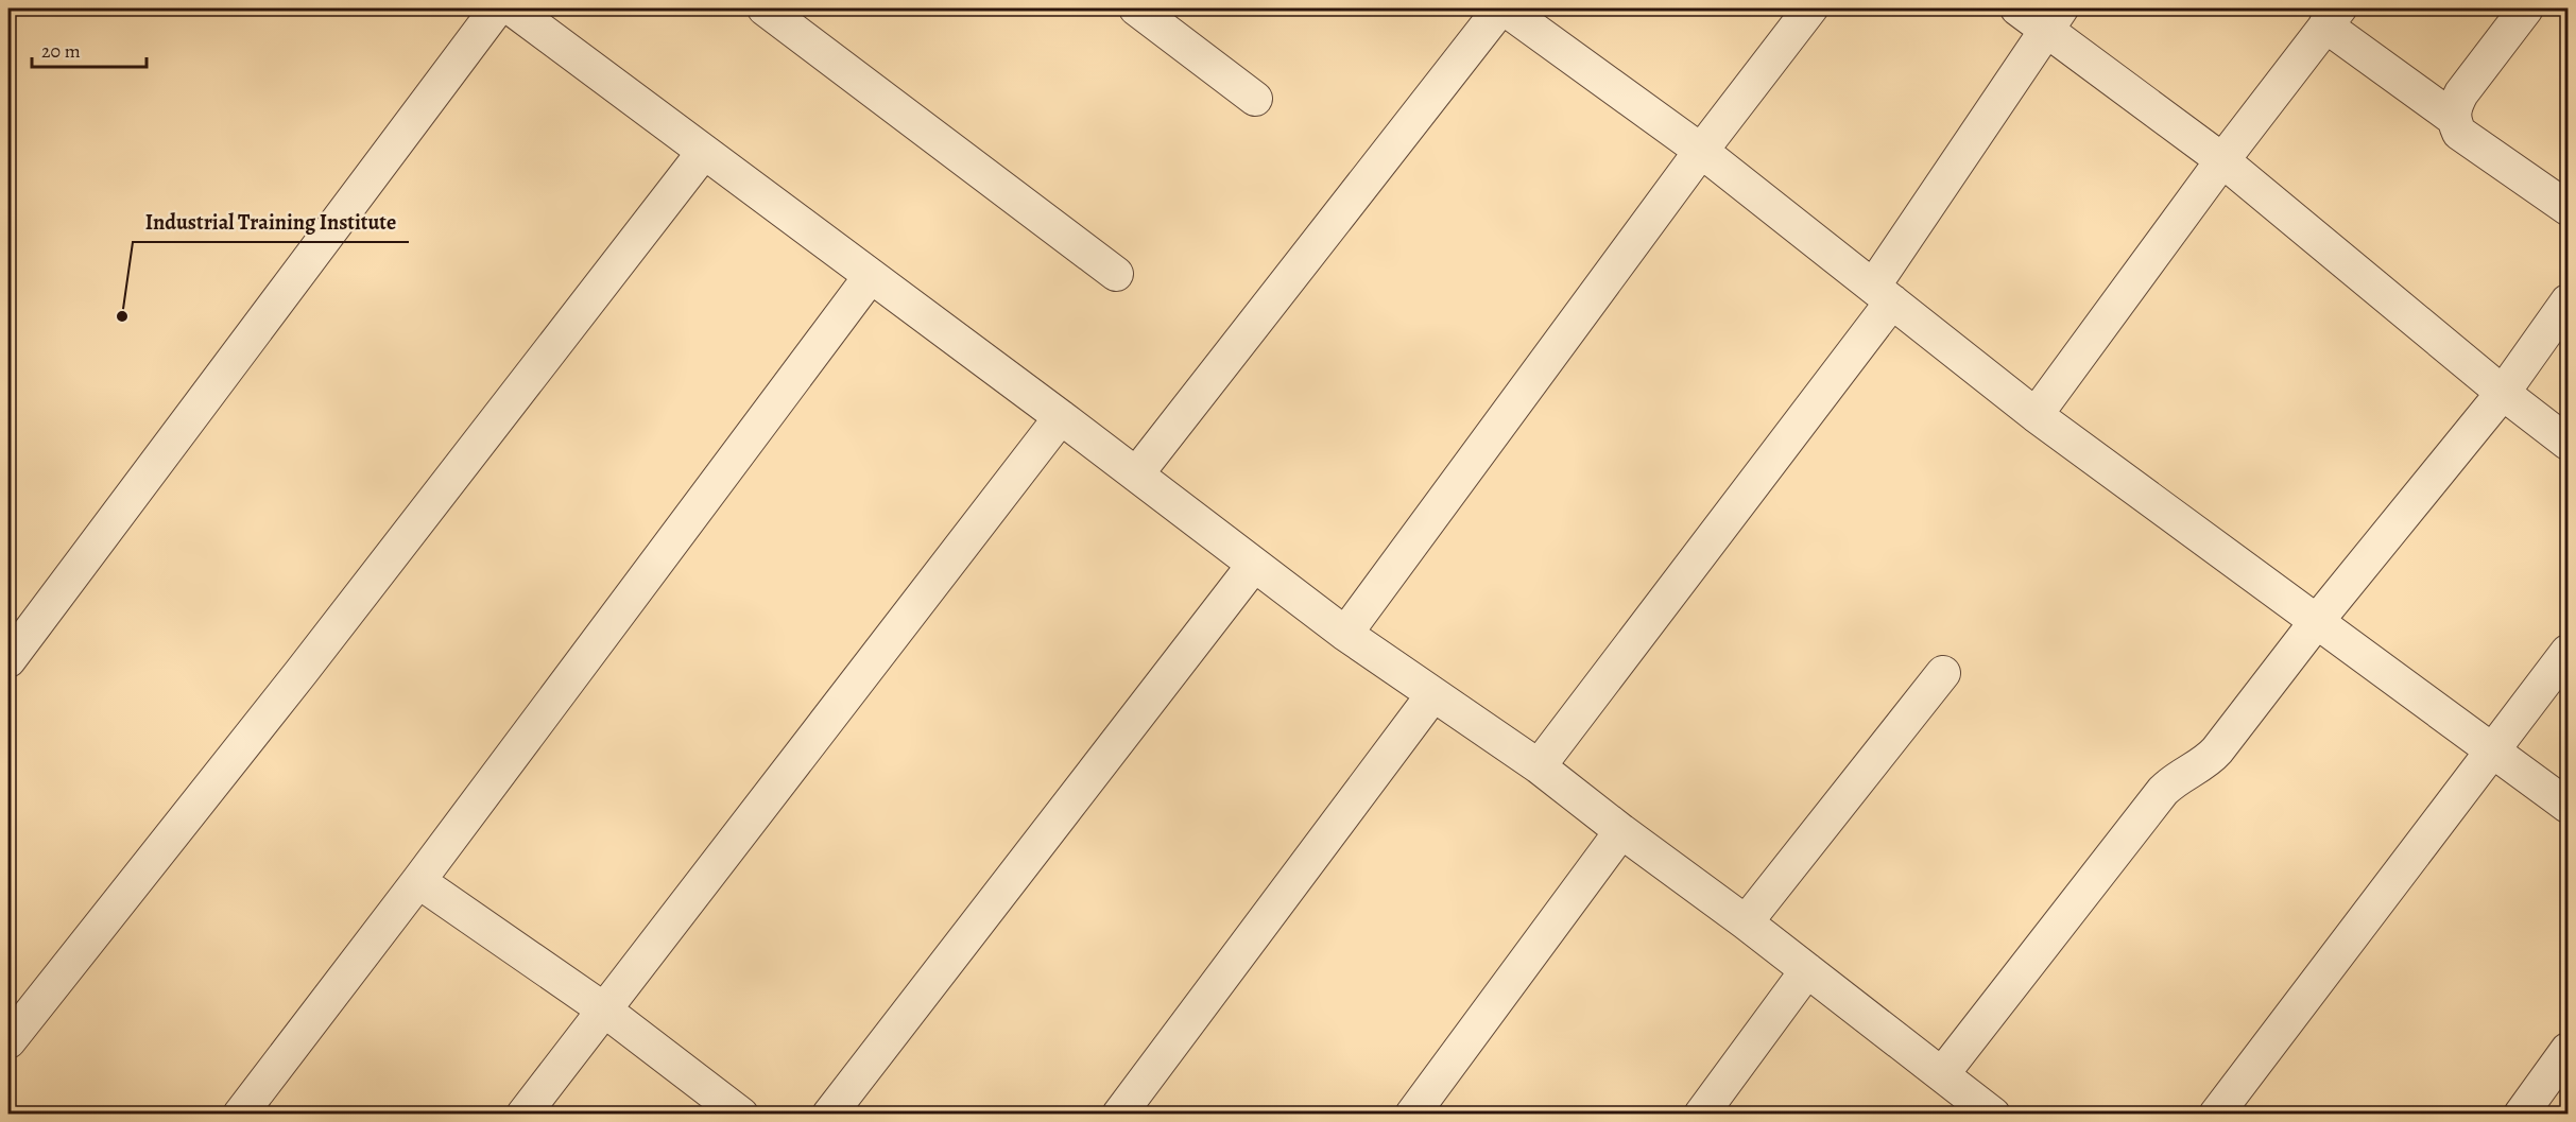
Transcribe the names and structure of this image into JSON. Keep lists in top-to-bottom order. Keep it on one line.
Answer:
{"places":["Industrial Training Institute"],"scale_bar":"20 m"}
